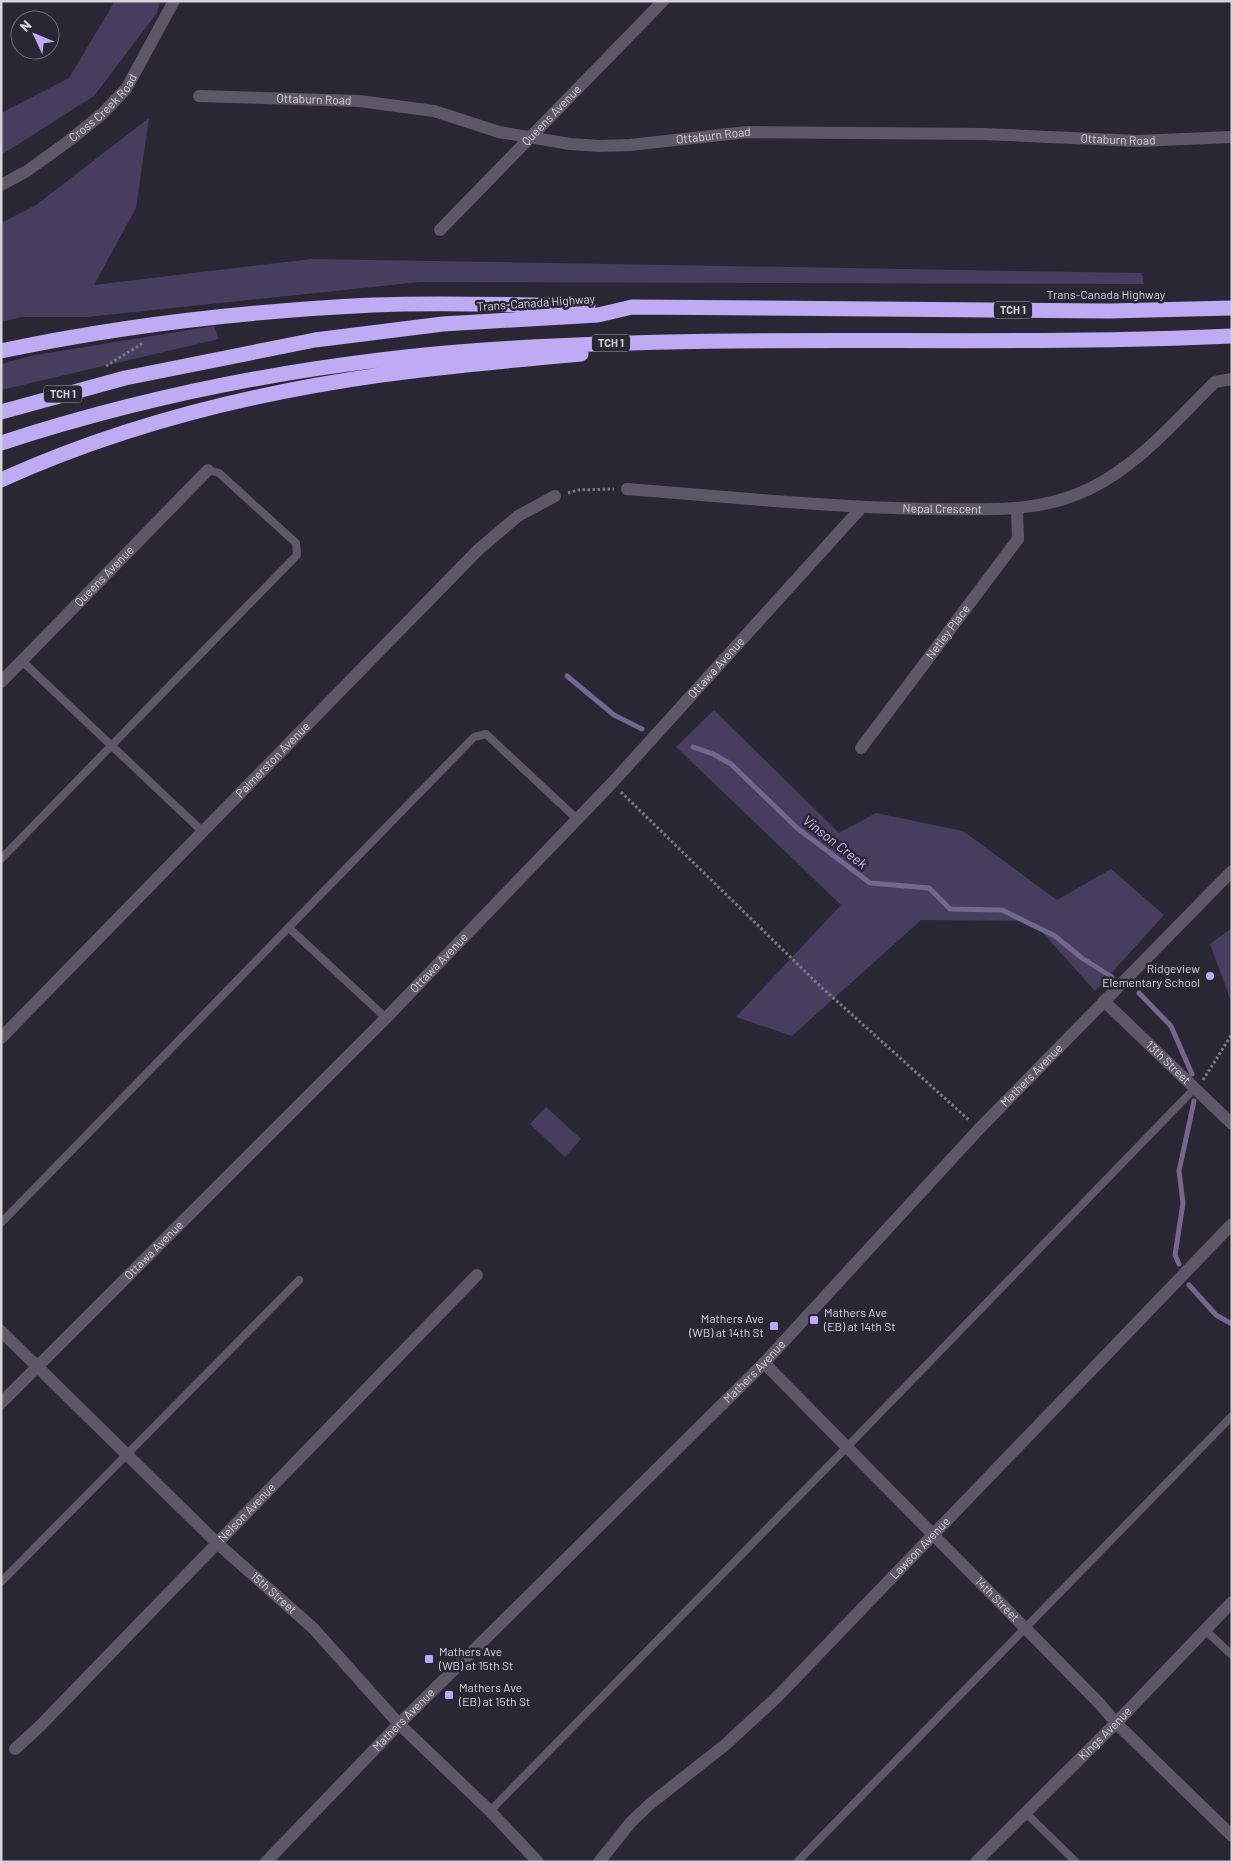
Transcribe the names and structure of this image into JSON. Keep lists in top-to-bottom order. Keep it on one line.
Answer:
{"streets":{"highway":["Trans-Canada Highway","TCH 1"],"street":["Ottaburn Road","Cross Creek Road","Queens Avenue","Nepal Crescent","Netley Place","Ottawa Avenue","Palmerston Avenue","13th Street","Mathers Avenue","Nelson Avenue","Lawson Avenue","15th Street","14th Street","Kings Avenue"]},"crossings":[["Ottaburn Road","Queens Avenue"],["Nepal Crescent","Netley Place"],["Nepal Crescent","Ottawa Avenue"],["Ottawa Avenue","15th Street"],["13th Street","Mathers Avenue"],["Mathers Avenue","15th Street"],["Mathers Avenue","14th Street"],["Nelson Avenue","15th Street"],["Lawson Avenue","14th Street"],["14th Street","Kings Avenue"]],"water":["Vinson Creek"],"places":{"other":["Ridgeview Elementary School"],"transit":["Mathers Ave (EB) at 14th St","Mathers Ave (WB) at 14th St","Mathers Ave (WB) at 15th St","Mathers Ave (EB) at 15th St"]},"north":"top left"}
